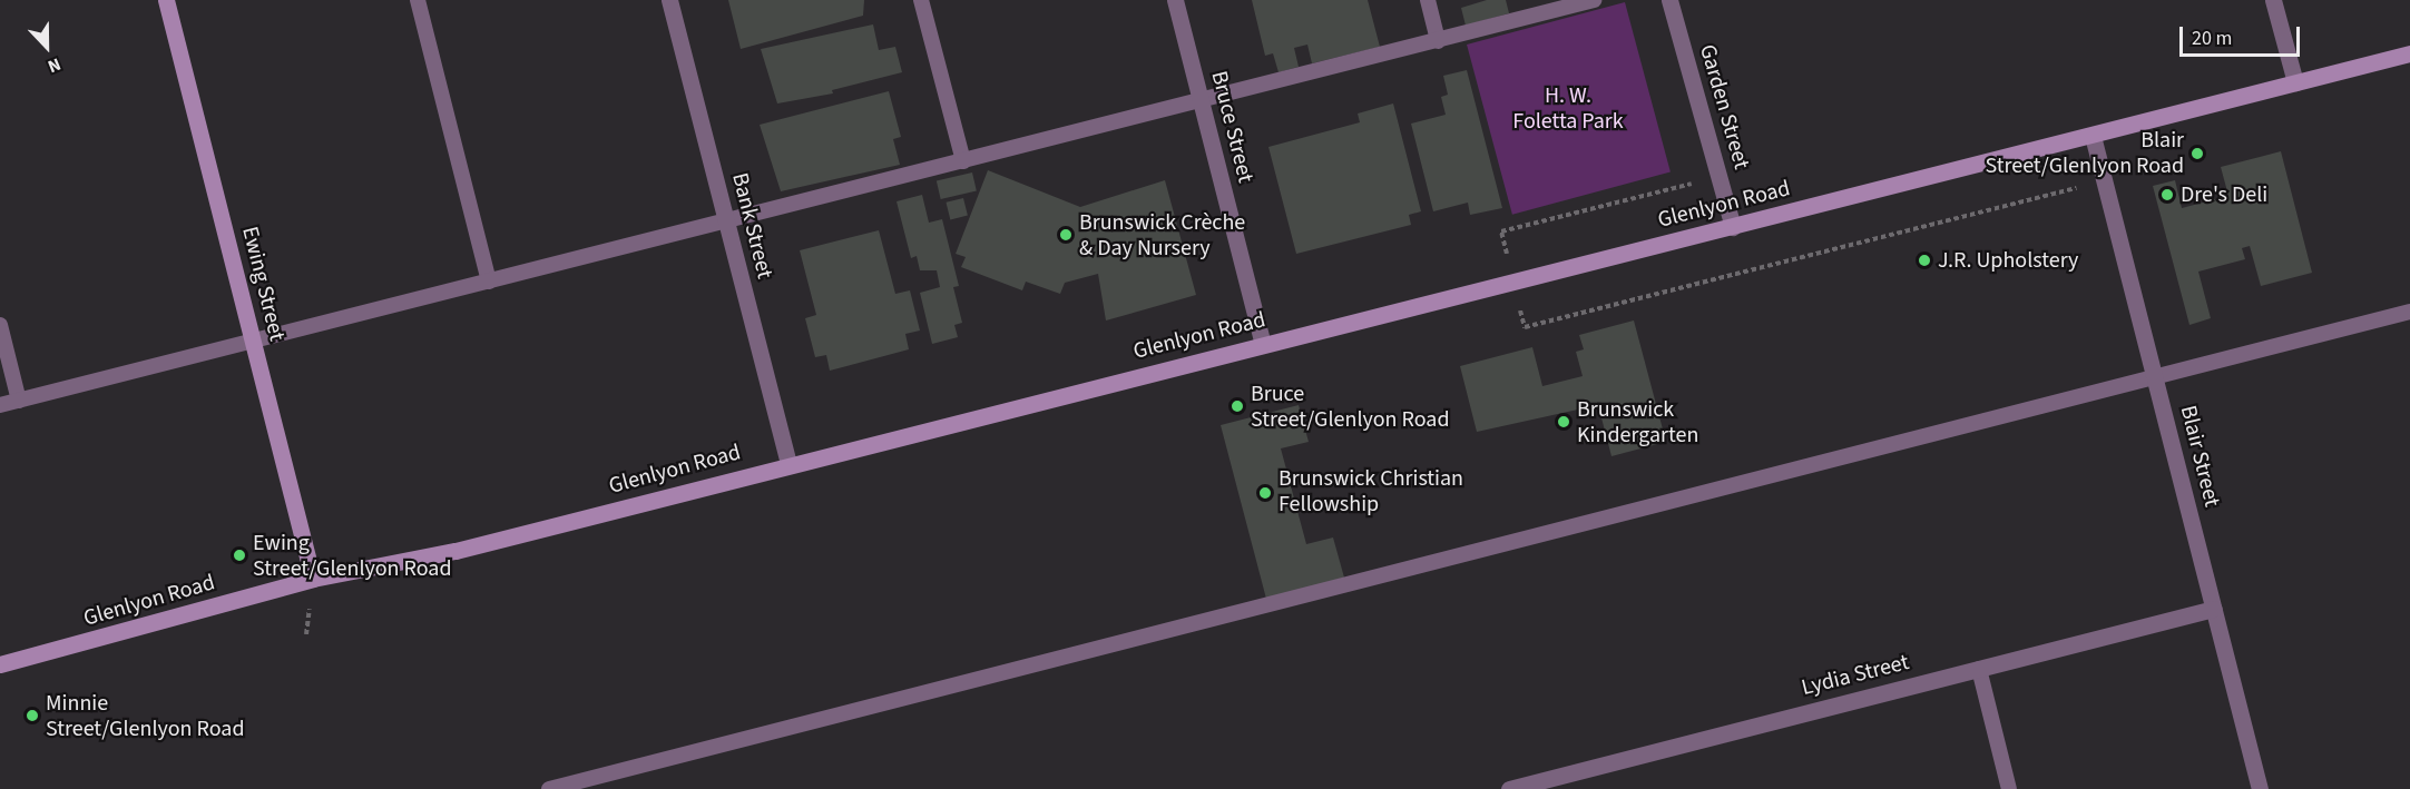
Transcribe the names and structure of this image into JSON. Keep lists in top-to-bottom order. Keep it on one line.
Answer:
{"streets":{"street":["Garden Street","Bruce Street","Glenlyon Road","Bank Street","Ewing Street","Blair Street","Lydia Street"]},"crossings":[["Garden Street","Glenlyon Road"],["Bruce Street","Glenlyon Road"],["Glenlyon Road","Bank Street"],["Glenlyon Road","Ewing Street"],["Glenlyon Road","Blair Street"],["Blair Street","Lydia Street"]],"parks":["H. W. Foletta Park"],"places":["Blair Street/Glenlyon Road","Dre's Deli","Brunswick Crèche & Day Nursery","J.R. Upholstery","Bruce Street/Glenlyon Road","Brunswick Kindergarten","Brunswick Christian Fellowship","Ewing Street/Glenlyon Road","Minnie Street/Glenlyon Road"],"scale_bar":"20 m","north":"bottom"}
